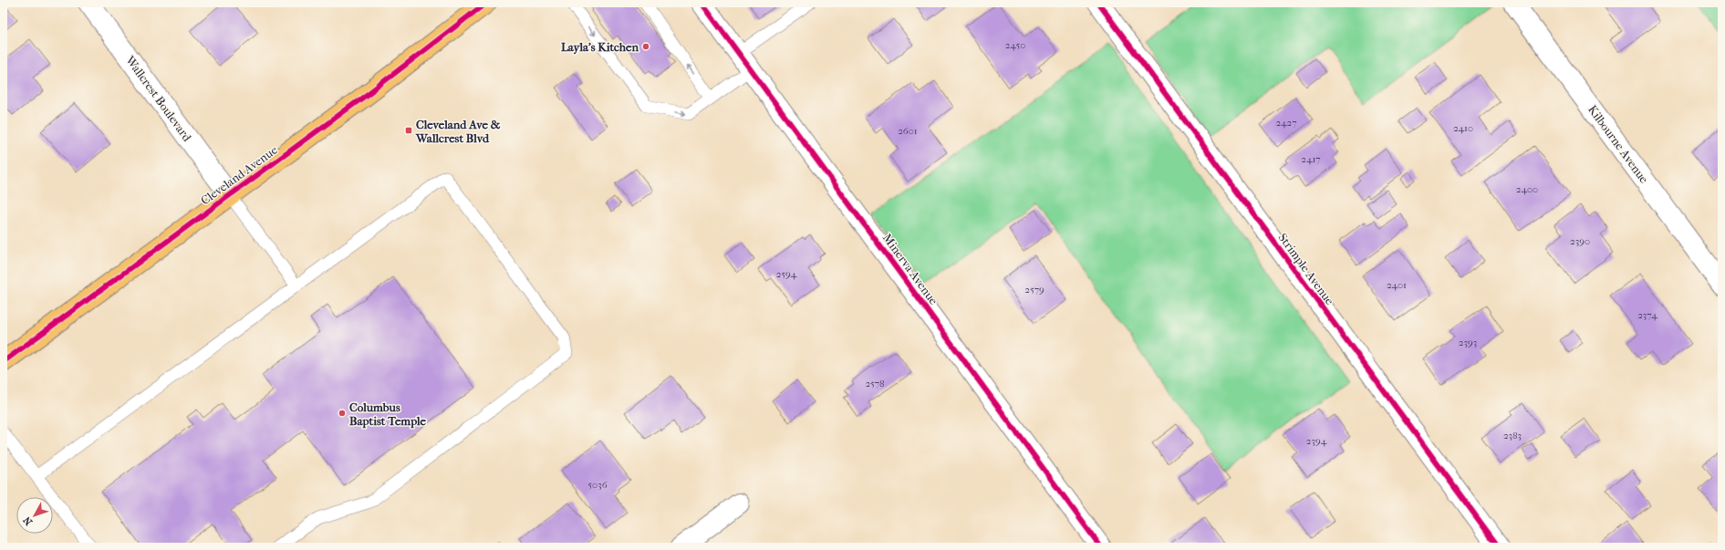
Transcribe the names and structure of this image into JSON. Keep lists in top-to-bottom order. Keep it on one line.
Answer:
{"streets":{"main road":["Cleveland Avenue"],"street":["Wallcrest Boulevard","Kilbourne Avenue","Minerva Avenue","Strimple Avenue"]},"crossings":[["Wallcrest Boulevard","Cleveland Avenue"]],"places":{"other":["Layla's Kitchen","Columbus Baptist Temple"],"transit":["Cleveland Ave & Wallcrest Blvd"]},"house_numbers":["2450","2427","2410","2601","2417","2400","2390","2594","2401","2579","2374","2393","2578","2383","2394","5036"],"north":"bottom left"}
